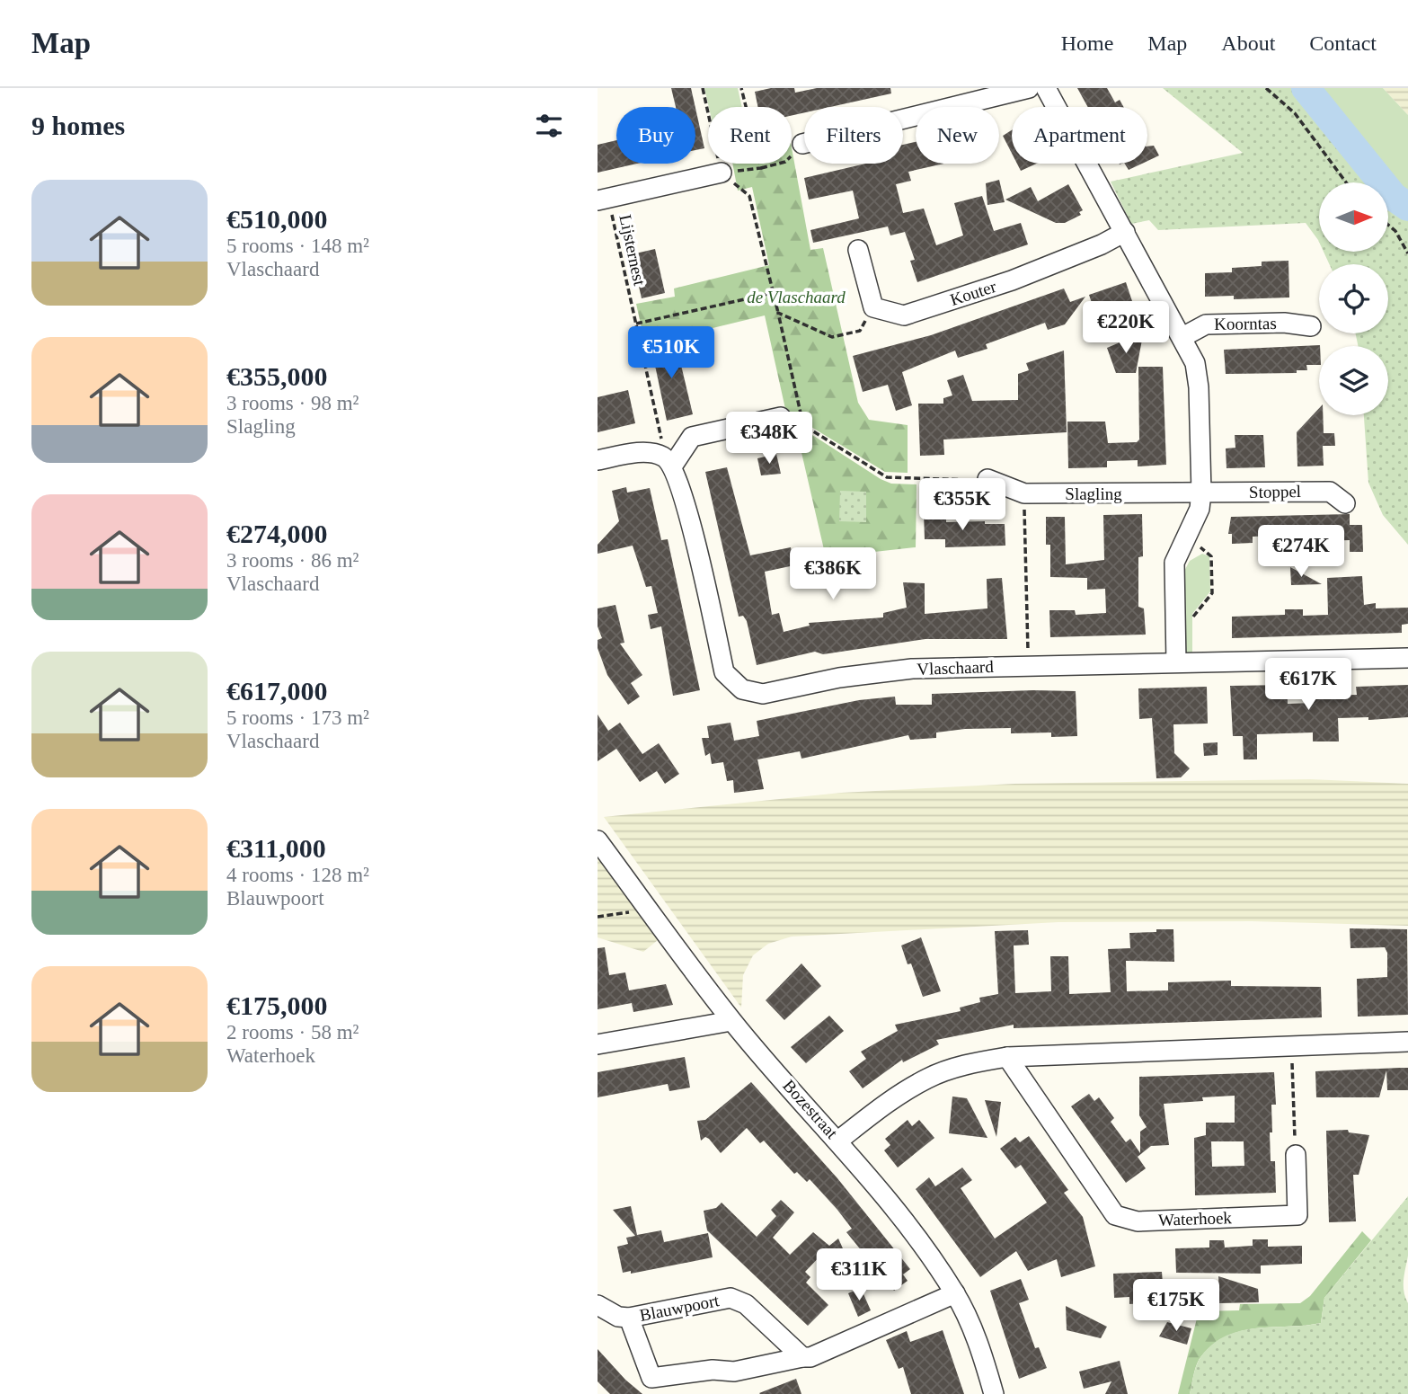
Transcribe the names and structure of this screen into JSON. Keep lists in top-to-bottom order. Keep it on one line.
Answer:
{"streets":{"street":["Kouter","Koorntas","Stoppel","Slagling","Vlaschaard","Bozestraat","Waterhoek","Blauwpoort"],"path":["Lijsternest"]},"crossings":[["Lijsternest","Vlaschaard"],["Stoppel","Slagling"]],"parks":["de Vlaschaard"],"north":"right","page":{"header":"Map","nav":["Home","Map","About","Contact"],"heading":"9 homes","chip":["Buy","Rent","Filters","New","Apartment"],"list":[{"name":"€510,000","note":"5 rooms · 148 m² · Vlaschaard"},{"name":"€355,000","note":"3 rooms · 98 m² · Slagling"},{"name":"€274,000","note":"3 rooms · 86 m² · Vlaschaard"},{"name":"€617,000","note":"5 rooms · 173 m² · Vlaschaard"},{"name":"€311,000","note":"4 rooms · 128 m² · Blauwpoort"},{"name":"€175,000","note":"2 rooms · 58 m² · Waterhoek"}],"price":["€220K","€510K","€348K","€355K","€274K","€386K","€617K","€311K","€175K"]}}
